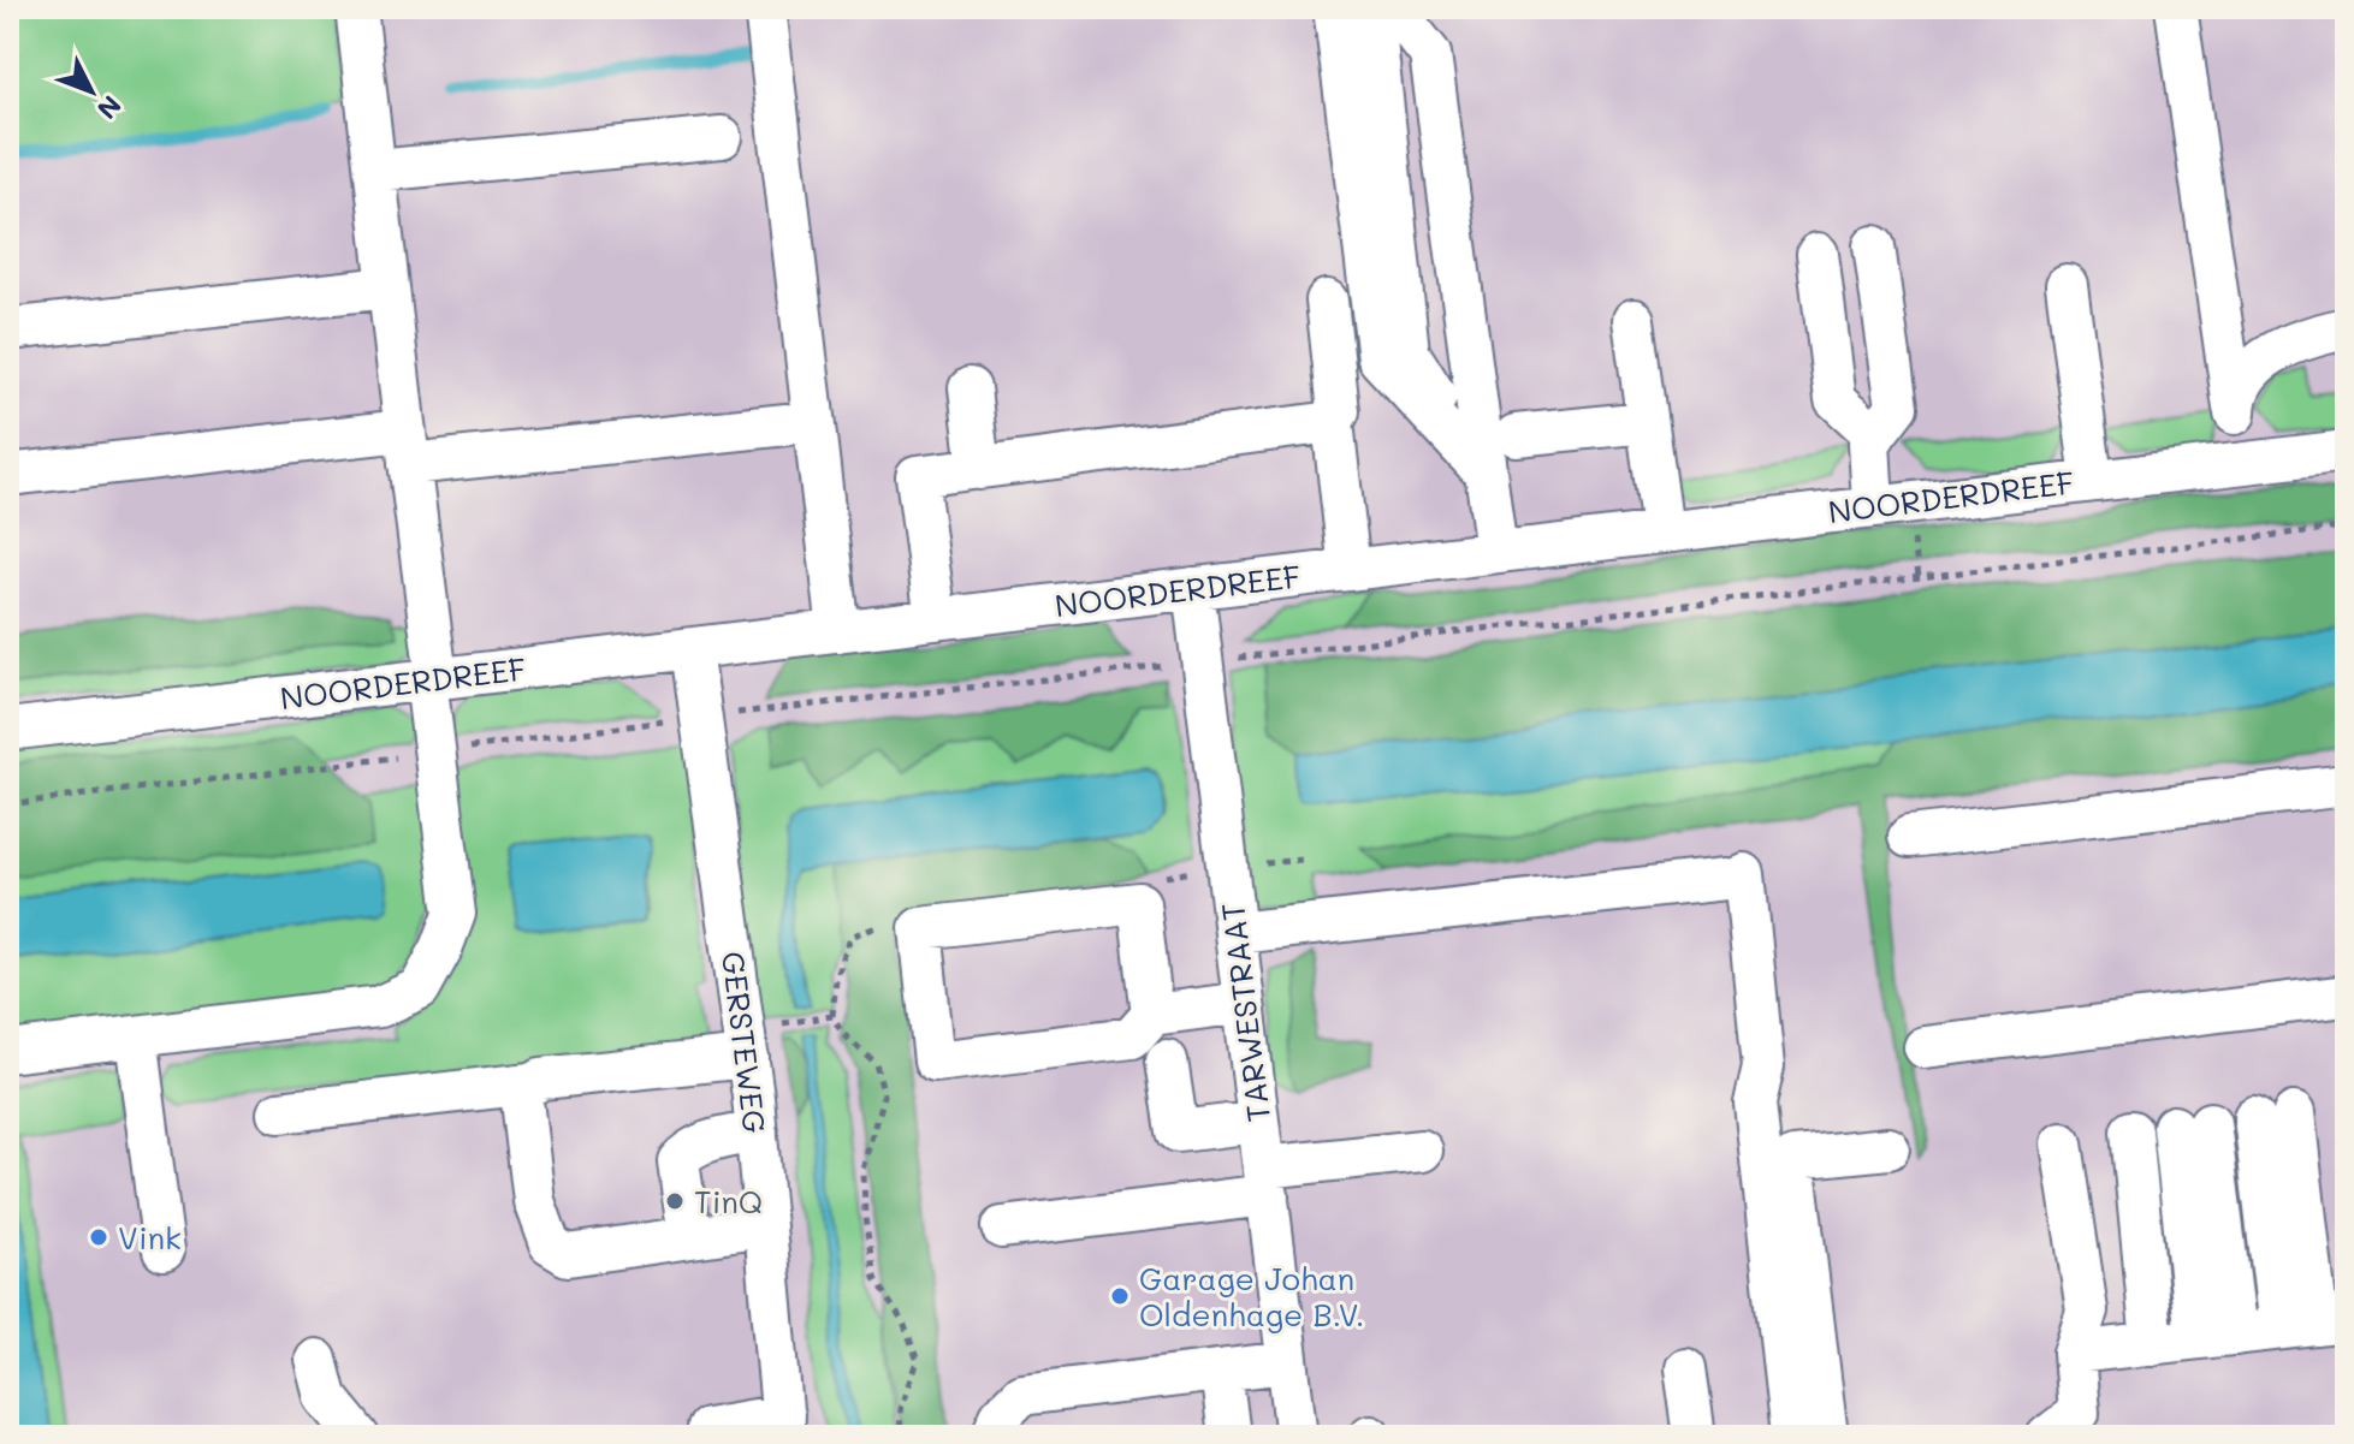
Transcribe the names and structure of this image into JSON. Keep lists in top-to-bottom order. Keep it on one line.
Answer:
{"streets":{"street":["NOORDERDREEF","TARWESTRAAT","GERSTEWEG"]},"crossings":[["NOORDERDREEF","TARWESTRAAT"],["NOORDERDREEF","GERSTEWEG"]],"places":["TinQ","Vink","Garage Johan Oldenhage B.V."],"north":"bottom right"}
